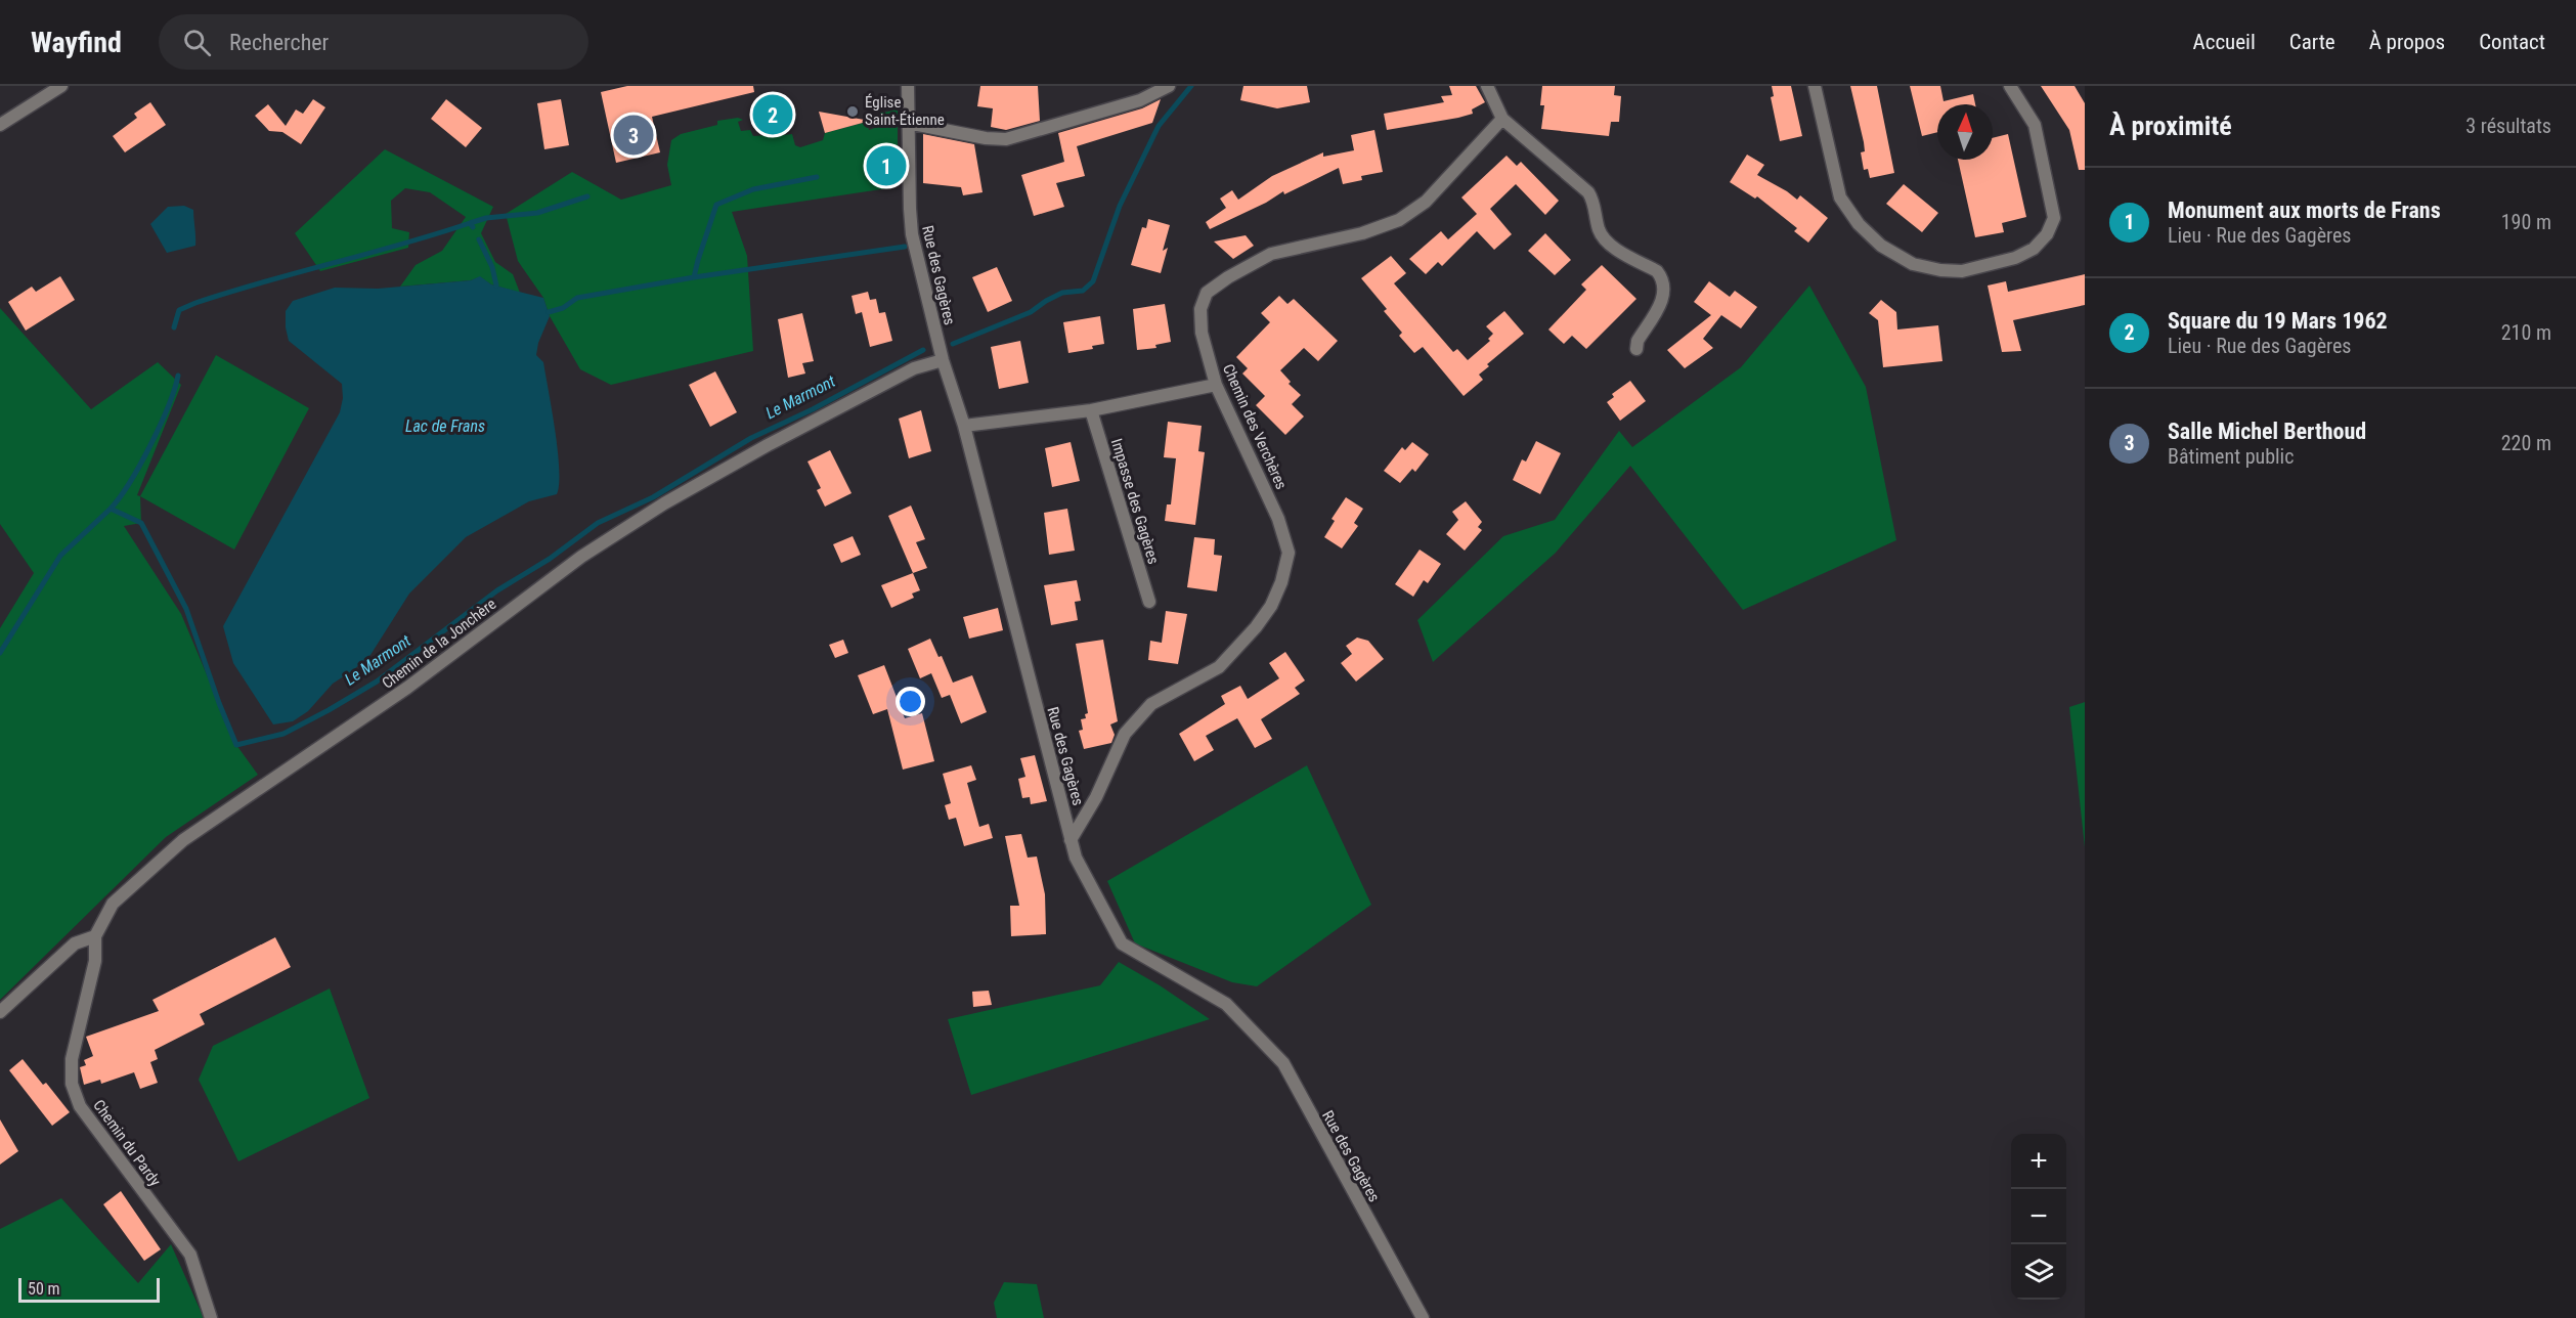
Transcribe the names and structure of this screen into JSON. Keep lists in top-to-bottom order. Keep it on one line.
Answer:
{"streets":{"street":["Rue des Gagères","Chemin des Verchères","Impasse des Gagères","Chemin de la Jonchère","Chemin du Pardy"]},"crossings":[["Rue des Gagères","Chemin des Verchères"],["Rue des Gagères","Chemin de la Jonchère"],["Chemin de la Jonchère","Chemin du Pardy"]],"water":["Le Marmont","Lac de Frans"],"places":["Église Saint-Étienne"],"scale_bar":"50 m","north":"top","page":{"header":"Wayfind","search":"Rechercher","nav":["Accueil","Carte","À propos","Contact"],"heading":["À proximité","3 résultats"],"pins":["2","3","1"],"list":[{"mark":"1","name":"Monument aux morts de Frans","note":"Lieu · Rue des Gagères","value":"190 m"},{"mark":"2","name":"Square du 19 Mars 1962","note":"Lieu · Rue des Gagères","value":"210 m"},{"mark":"3","name":"Salle Michel Berthoud","note":"Bâtiment public","value":"220 m"}],"map_buttons":["+","−"],"scale":"50 m"}}
